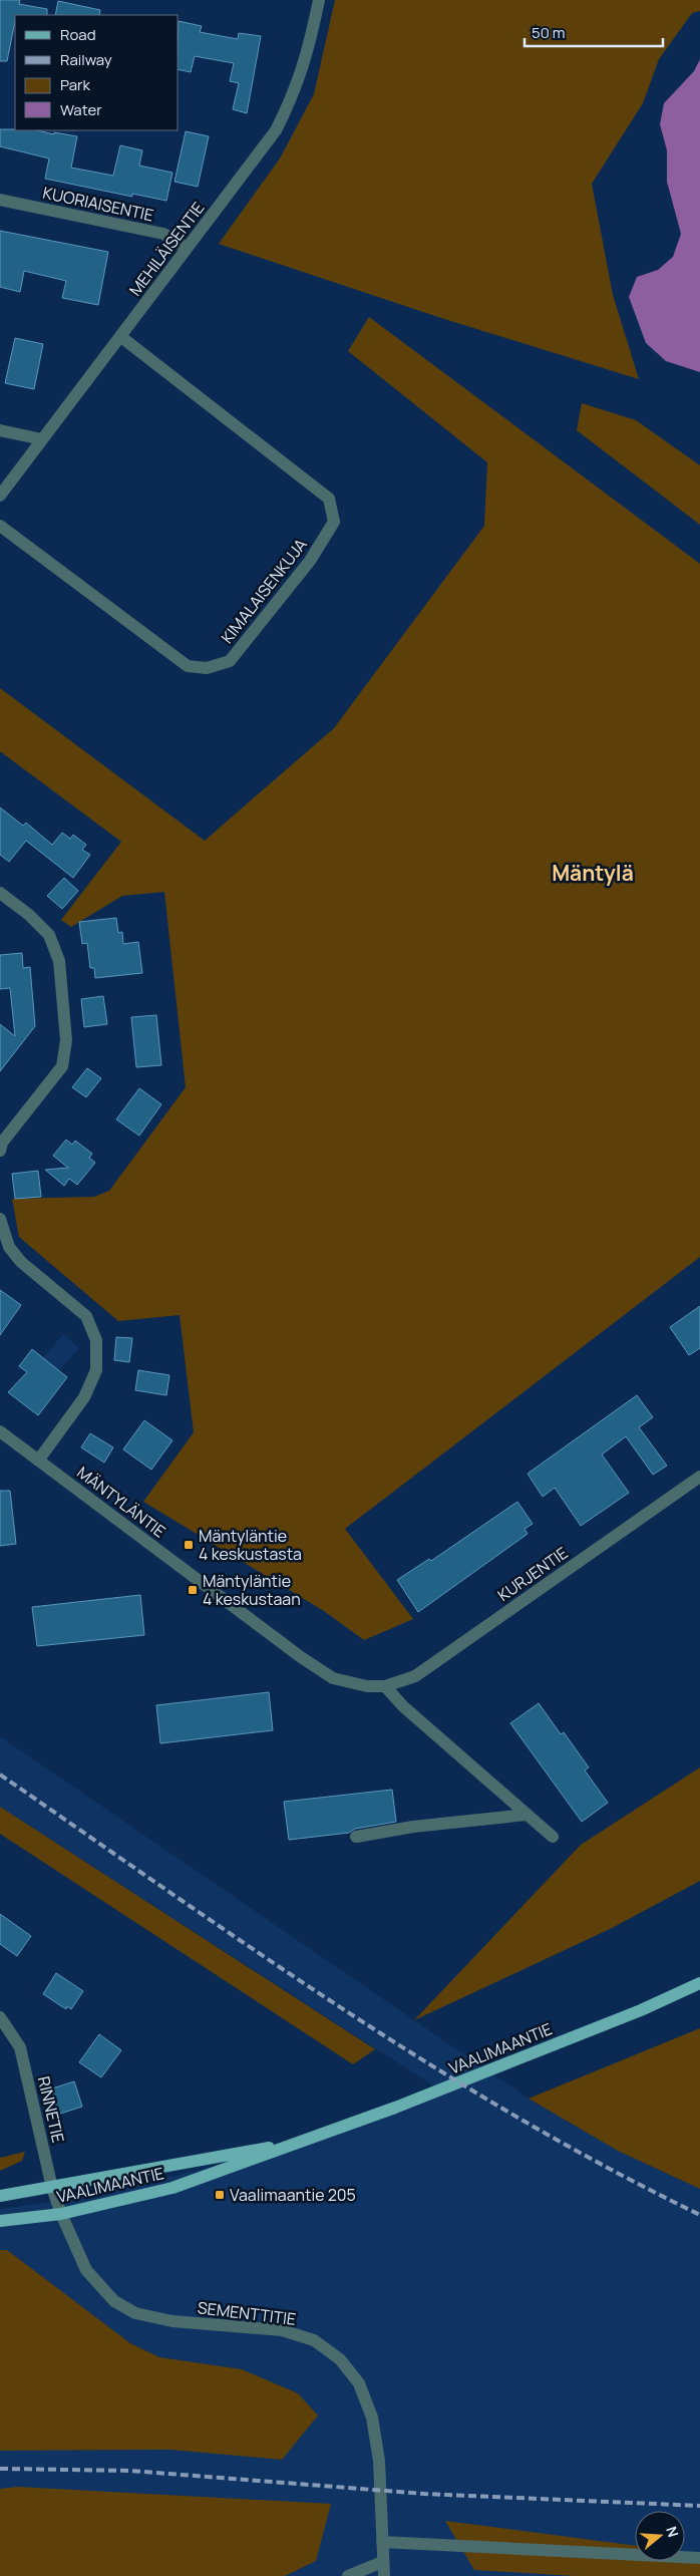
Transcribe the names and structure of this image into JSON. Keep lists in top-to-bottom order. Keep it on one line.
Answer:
{"streets":{"main road":["VAALIMAANTIE"],"street":["KUORIAISENTIE","MEHILÄISENTIE","KIMALAISENKUJA","MÄNTYLÄNTIE","KURJENTIE","RINNETIE","SEMENTTITIE"]},"crossings":[["KUORIAISENTIE","MEHILÄISENTIE"],["MEHILÄISENTIE","KIMALAISENKUJA"],["MÄNTYLÄNTIE","KURJENTIE"],["VAALIMAANTIE","RINNETIE"],["VAALIMAANTIE","SEMENTTITIE"],["RINNETIE","SEMENTTITIE"]],"districts":["Mäntylä"],"places":{"transit":["Mäntyläntie 4 keskustasta","Mäntyläntie 4 keskustaan","Vaalimaantie 205"]},"legend":["Road","Railway","Park","Water"],"scale_bar":"50 m","north":"right"}
